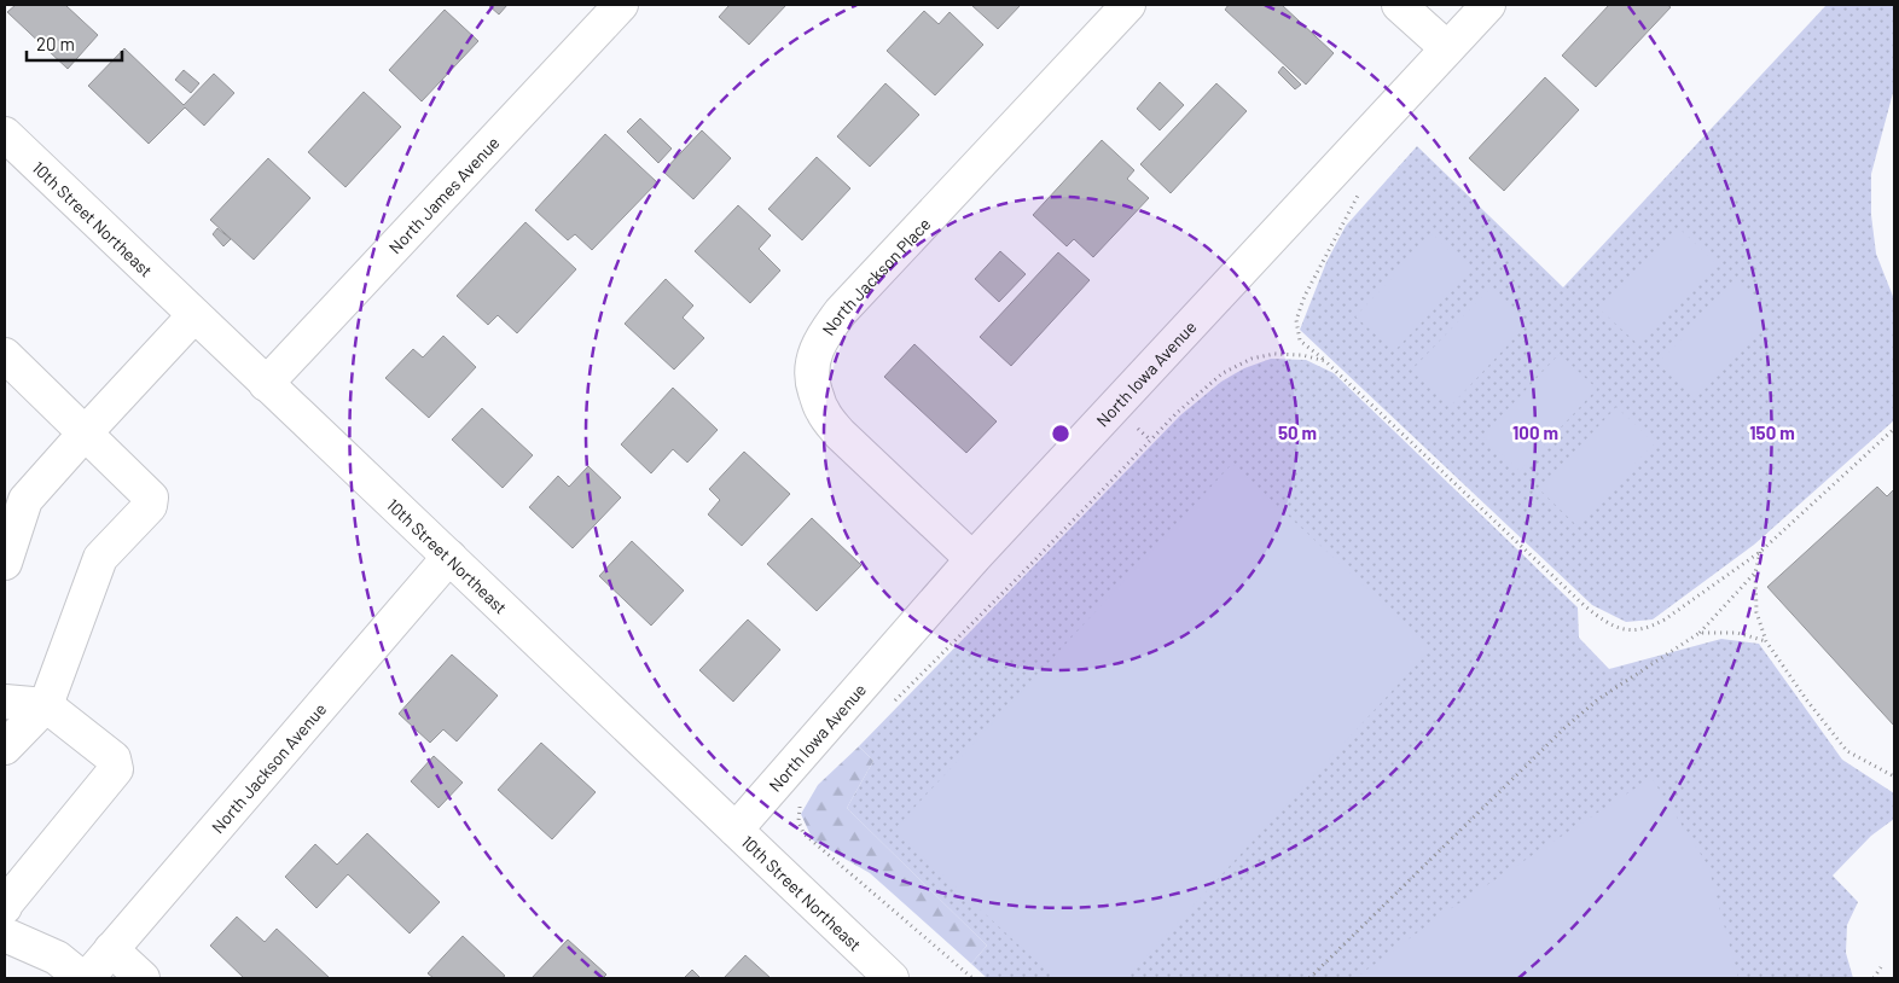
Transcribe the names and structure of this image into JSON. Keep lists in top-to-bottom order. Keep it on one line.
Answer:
{"streets":{"street":["North James Avenue","10th Street Northeast","North Jackson Place","North Iowa Avenue","North Jackson Avenue"]},"crossings":[["North James Avenue","10th Street Northeast"],["10th Street Northeast","North Iowa Avenue"],["10th Street Northeast","North Jackson Avenue"],["North Jackson Place","North Iowa Avenue"]],"scale_bar":"20 m","rings":["50 m","100 m","150 m"]}
